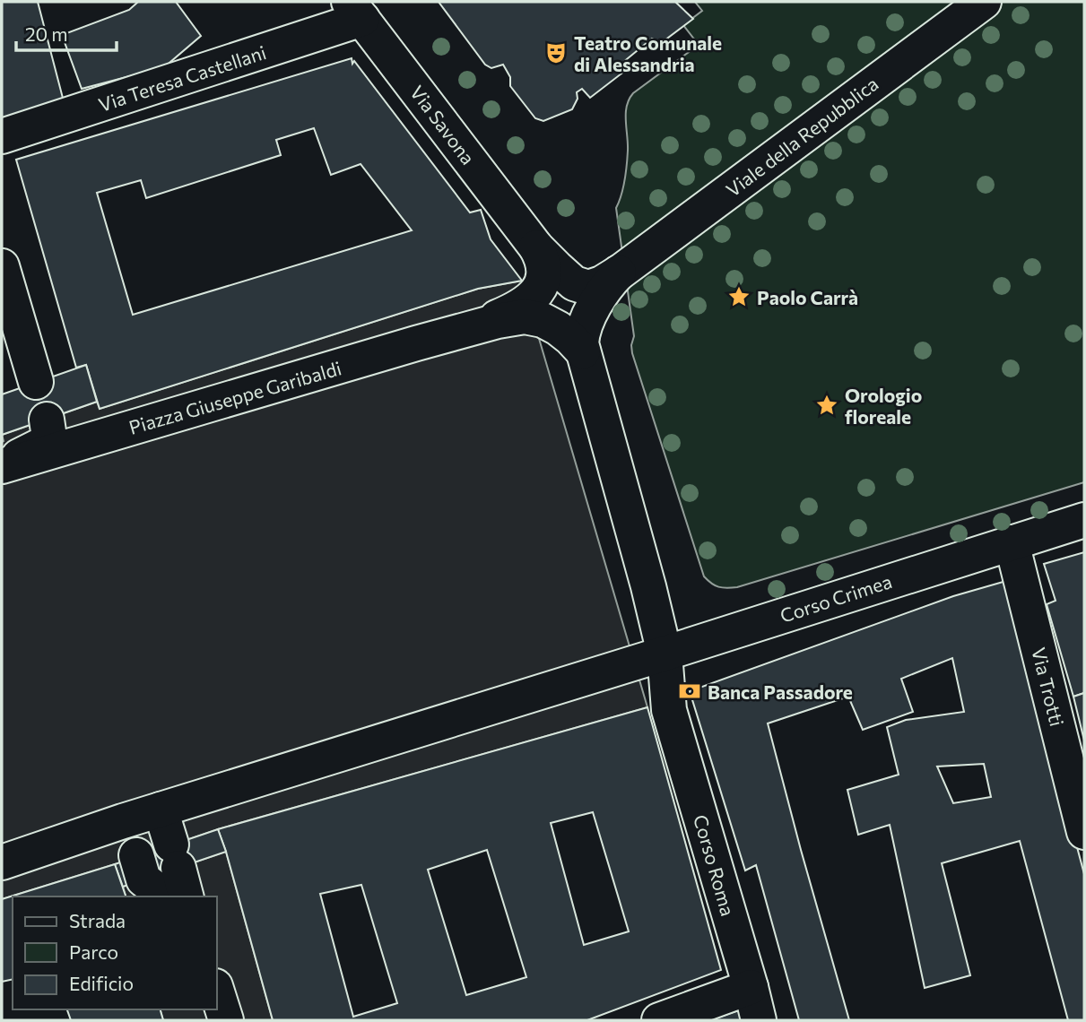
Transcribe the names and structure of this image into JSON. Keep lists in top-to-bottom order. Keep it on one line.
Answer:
{"streets":{"street":["Via Teresa Castellani","Via Savona","Viale della Repubblica","Piazza Giuseppe Garibaldi","Corso Crimea","Via Trotti","Corso Roma"]},"crossings":[["Via Teresa Castellani","Via Savona"],["Via Savona","Viale della Repubblica"],["Corso Crimea","Via Trotti"],["Corso Crimea","Corso Roma"]],"places":{"theatre":["Teatro Comunale di Alessandria"],"place":["Paolo Carrà","Orologio floreale"],"bank":["Banca Passadore"]},"legend":["Strada","Parco","Edificio"],"scale_bar":"20 m"}
